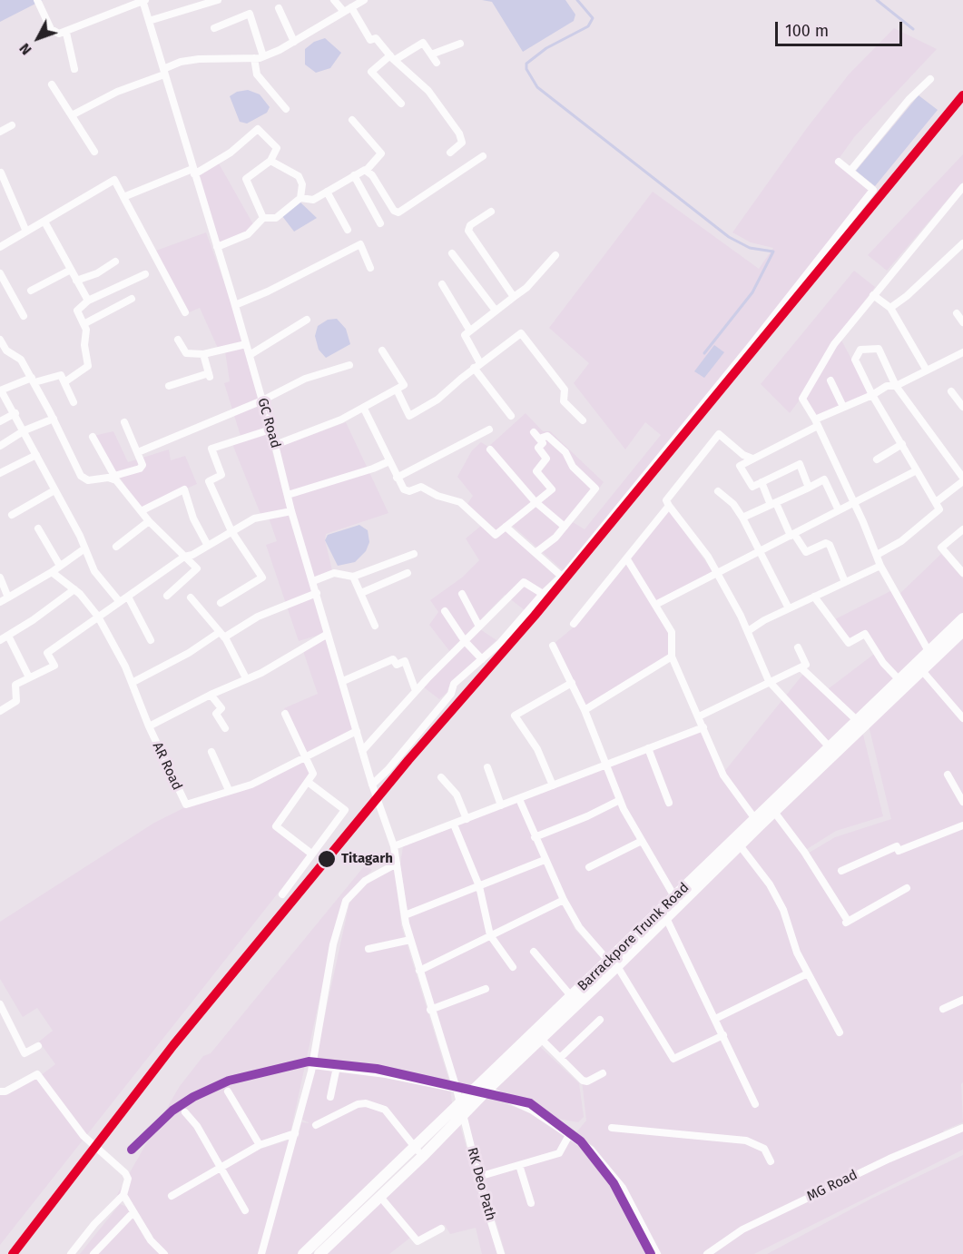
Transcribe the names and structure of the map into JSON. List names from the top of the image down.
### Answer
{
  "streets": {
    "main road": ["Barrackpore Trunk Road"],
    "street": [
      "GC Road",
      "AR Road",
      "RK Deo Path",
      "MG Road"
    ]
  },
  "crossings": [
    ["GC Road", "AR Road"],
    ["GC Road", "RK Deo Path"],
    ["Barrackpore Trunk Road", "RK Deo Path"]
  ],
  "places": ["Titagarh"],
  "scale_bar": "100 m",
  "north": "bottom left"
}
